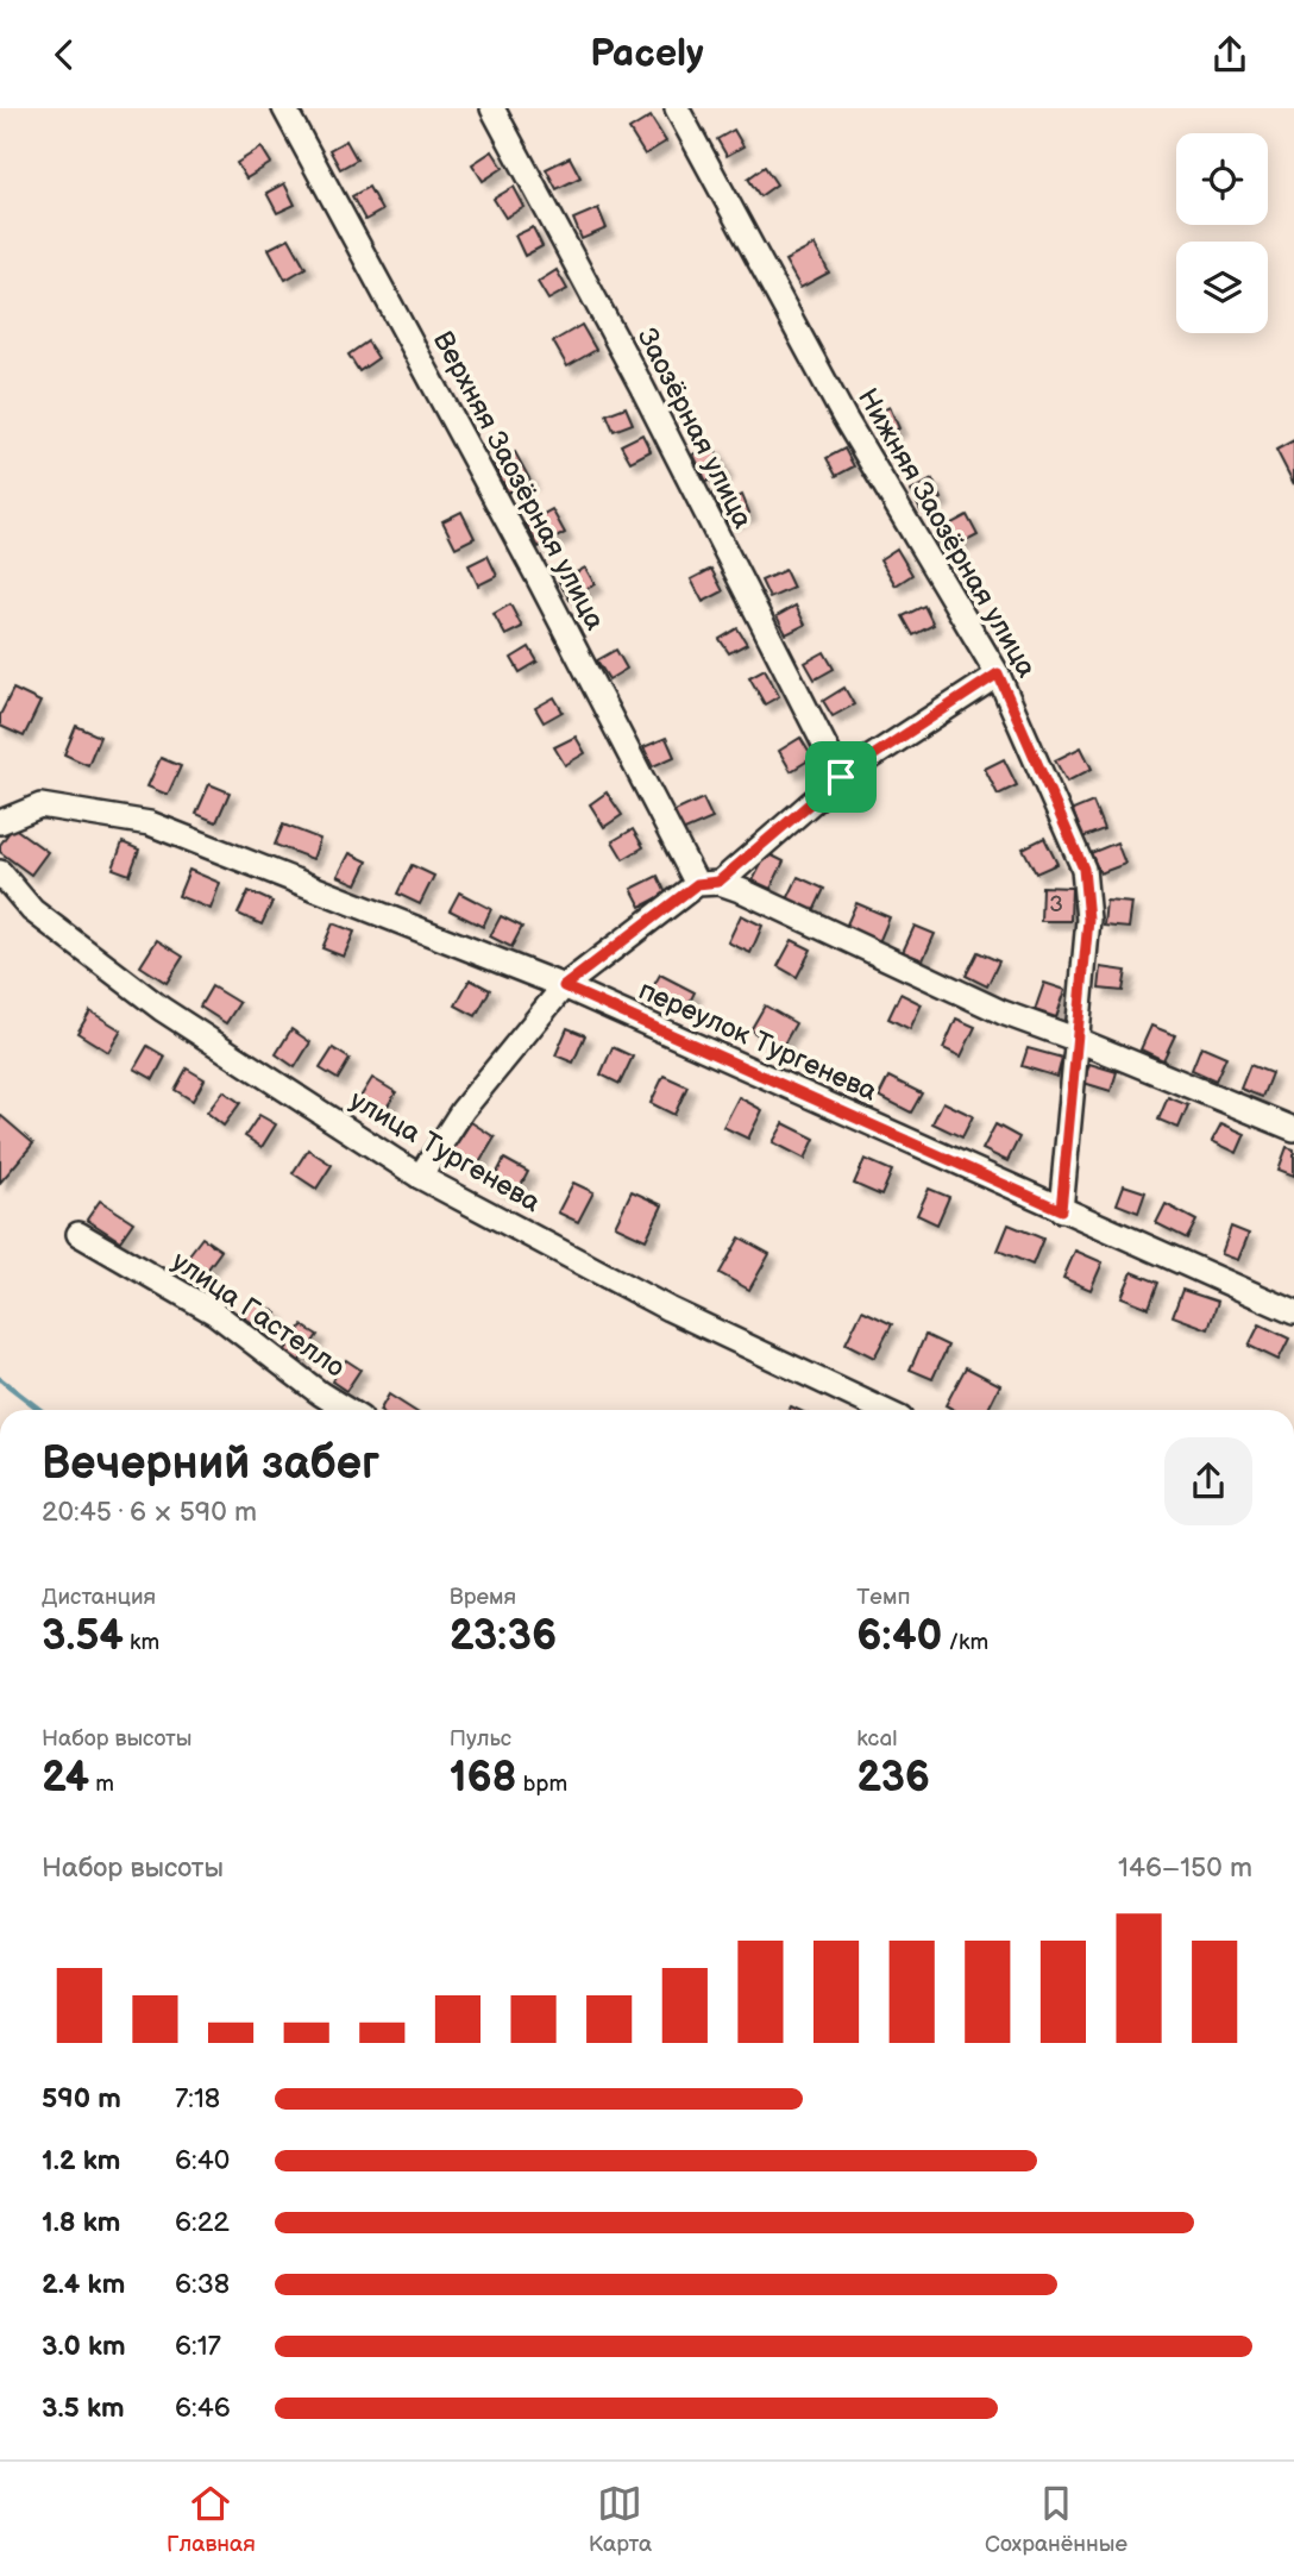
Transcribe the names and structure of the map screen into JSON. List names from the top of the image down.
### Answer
{
  "streets": {
    "street": [
      "Заозёрная улица",
      "Верхняя Заозёрная улица",
      "Нижняя Заозёрная улица",
      "переулок Тургенева",
      "улица Тургенева",
      "улица Гастелло"
    ]
  },
  "crossings": [
    ["Нижняя Заозёрная улица", "переулок Тургенева"]
  ],
  "house_numbers": ["3"],
  "page": {
    "header": "Pacely",
    "heading": ["Вечерний забег", "20:45 · 6 × 590 m"],
    "stats": [
      ["Дистанция", "3.54 km"],
      ["Время", "23:36"],
      ["Темп", "6:40 /km"],
      ["Набор высоты", "24 m"],
      ["Пульс", "168 bpm"],
      ["kcal", "236"]
    ],
    "chart": ["Набор высоты", "146–150 m"],
    "list": [
      {
        "name": "590 m",
        "note": "7:18"
      },
      {
        "name": "1.2 km",
        "note": "6:40"
      },
      {
        "name": "1.8 km",
        "note": "6:22"
      },
      {
        "name": "2.4 km",
        "note": "6:38"
      },
      {
        "name": "3.0 km",
        "note": "6:17"
      },
      {
        "name": "3.5 km",
        "note": "6:46"
      }
    ],
    "tabs": ["Главная", "Карта", "Сохранённые"]
  }
}
